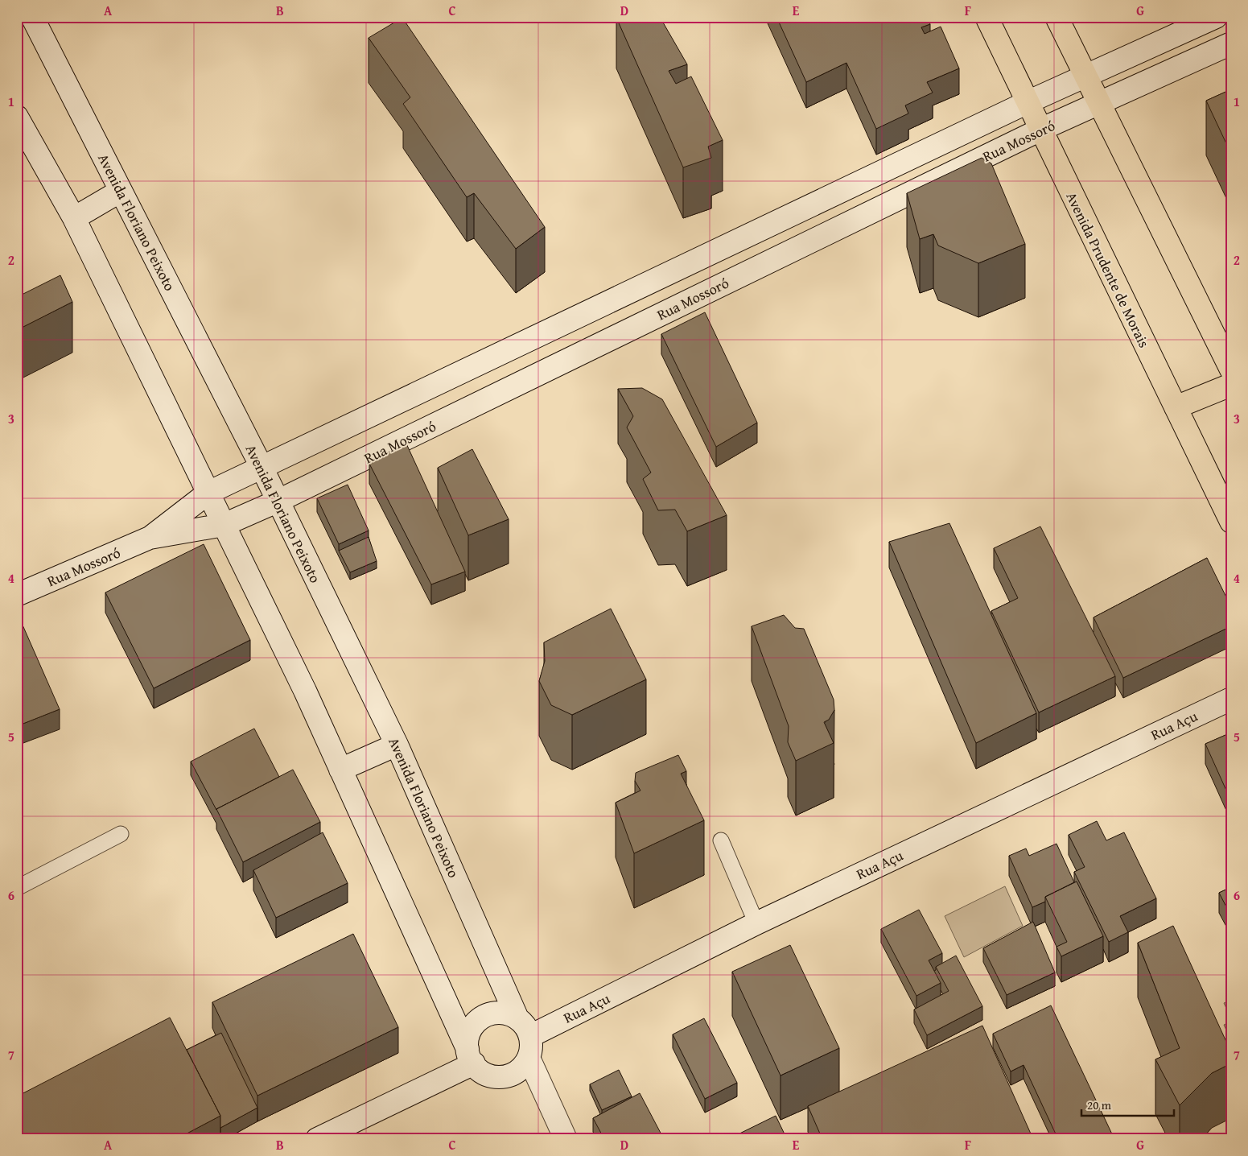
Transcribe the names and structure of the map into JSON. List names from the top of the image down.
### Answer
{
  "streets": {
    "main road": ["Avenida Prudente de Morais"],
    "street": ["Rua Mossoró", "Avenida Floriano Peixoto", "Rua Açu"]
  },
  "crossings": [
    ["Rua Mossoró", "Avenida Floriano Peixoto"],
    ["Rua Mossoró", "Avenida Prudente de Morais"],
    ["Avenida Floriano Peixoto", "Rua Açu"]
  ],
  "scale_bar": "20 m",
  "grid": {
    "columns": [
      "A",
      "B",
      "C",
      "D",
      "E",
      "F",
      "G"
    ],
    "rows": [
      "1",
      "2",
      "3",
      "4",
      "5",
      "6",
      "7"
    ]
  }
}
